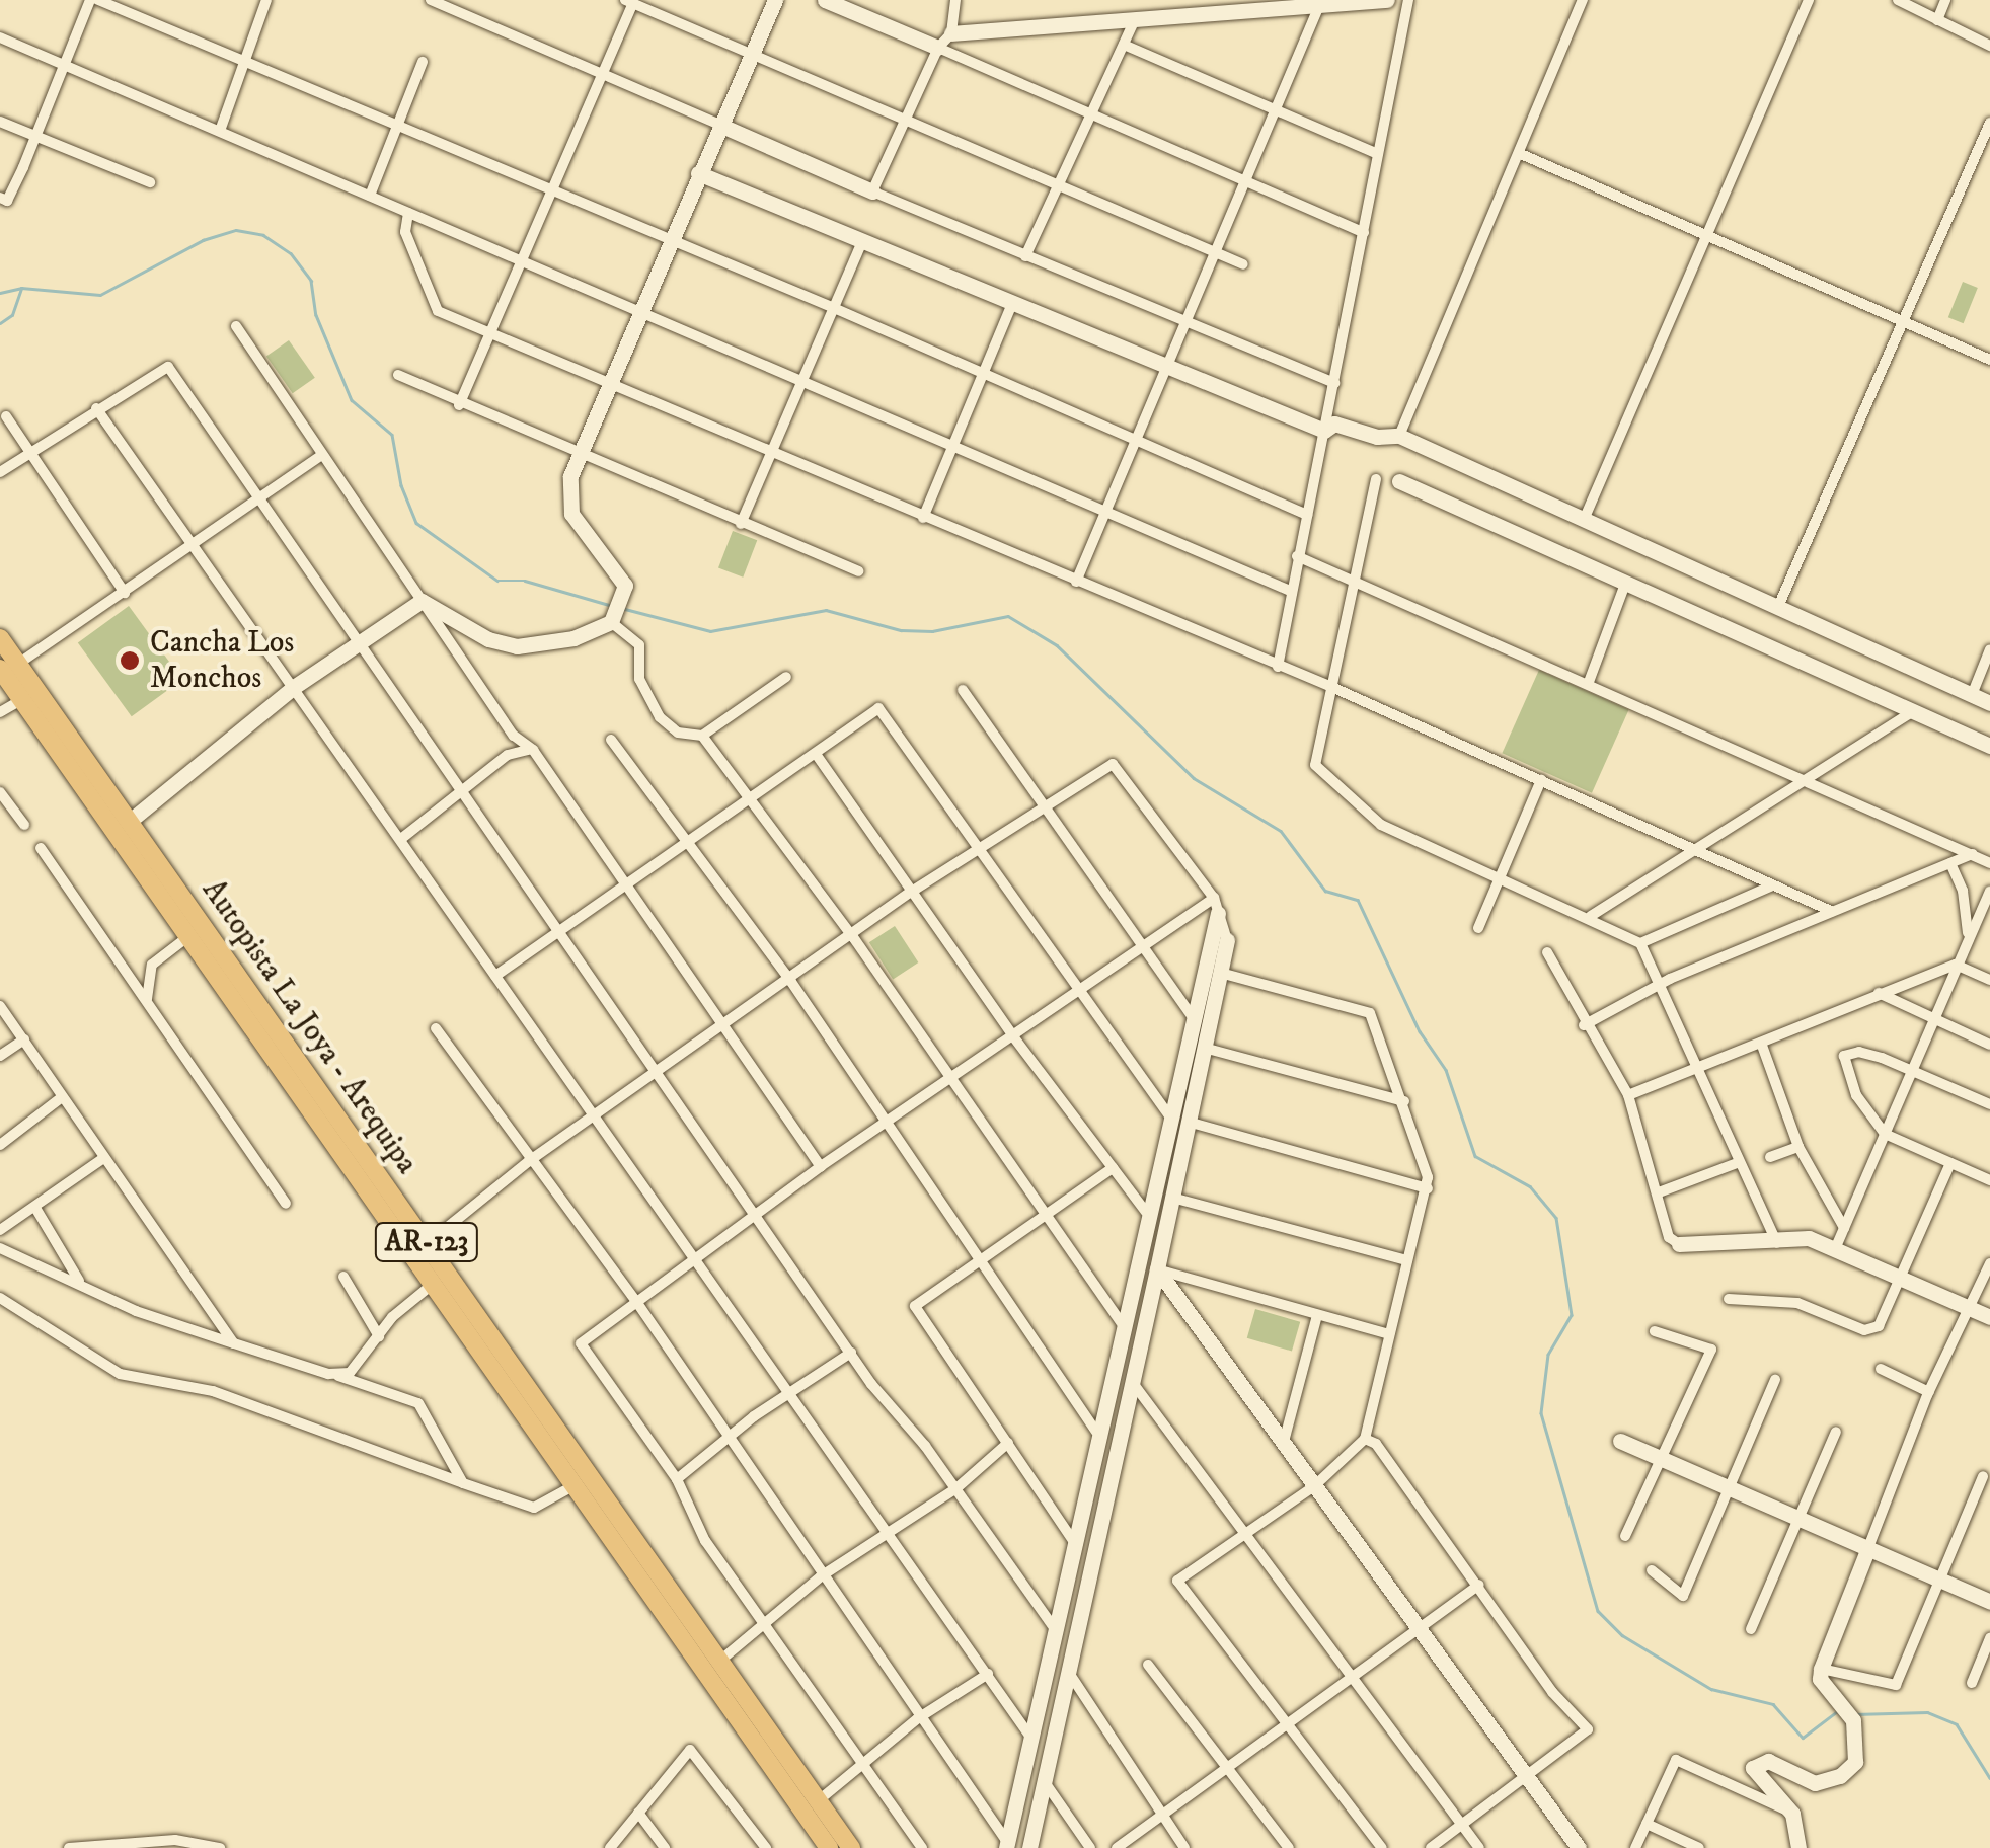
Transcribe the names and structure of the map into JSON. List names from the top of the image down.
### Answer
{
  "streets": {
    "main road": ["Autopista La Joya - Arequipa", "AR-123"]
  },
  "places": ["Cancha Los Monchos"]
}
